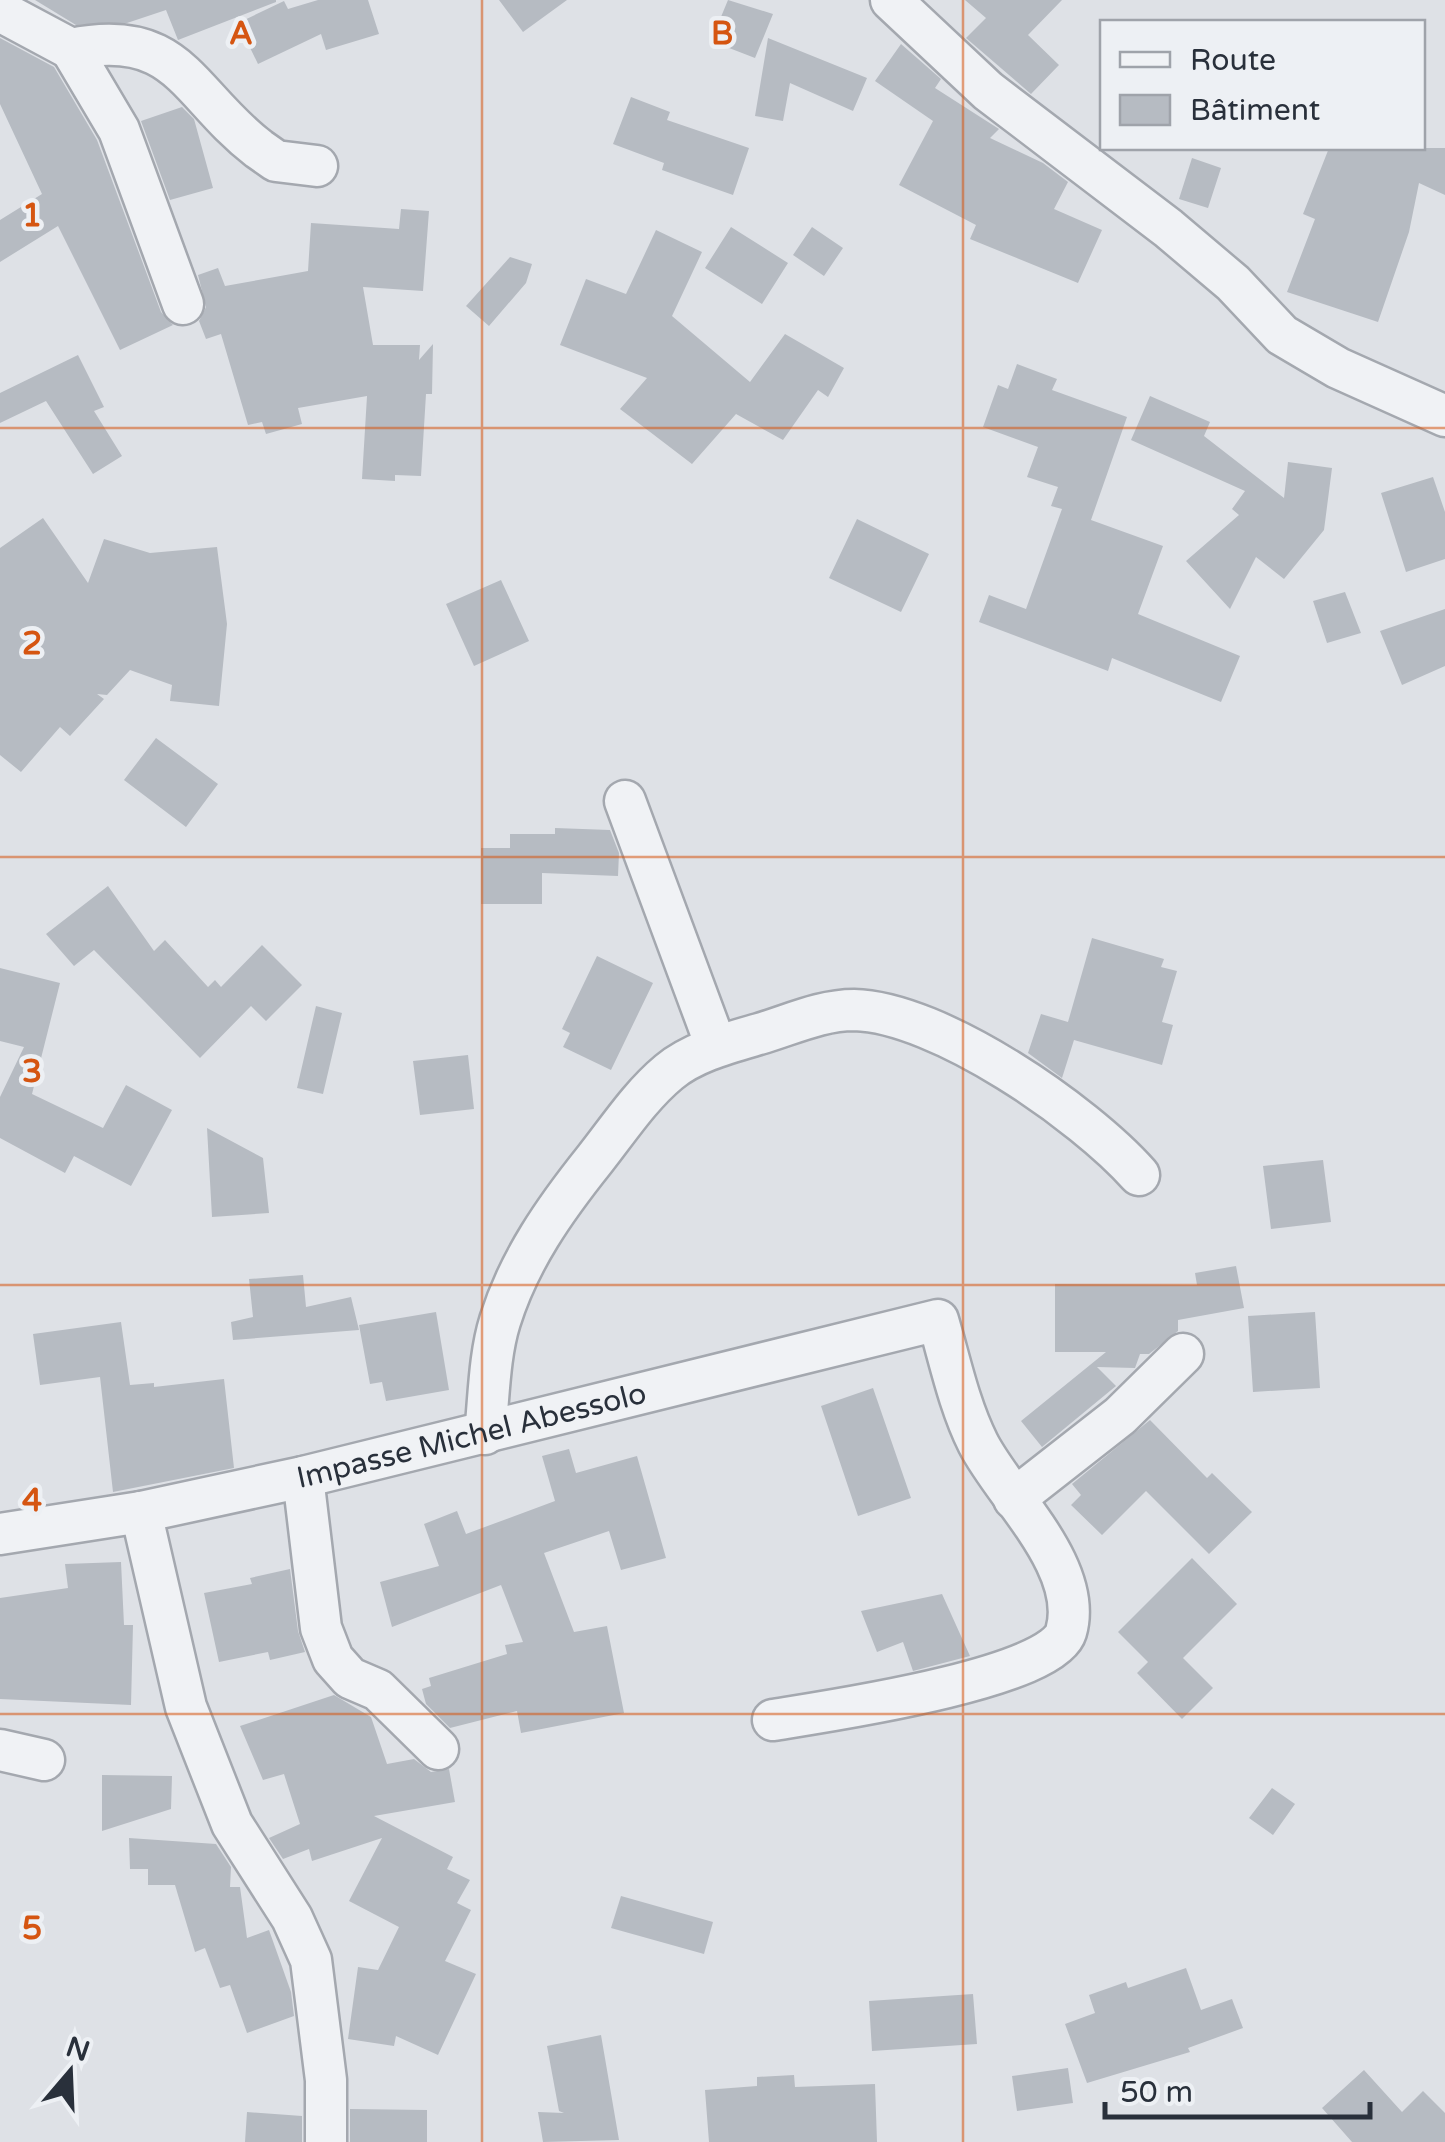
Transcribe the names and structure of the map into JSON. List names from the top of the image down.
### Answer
{
  "streets": {
    "street": ["Impasse Michel Abessolo"]
  },
  "legend": ["Route", "Bâtiment"],
  "scale_bar": "50 m",
  "north": "top",
  "grid": {
    "columns": ["A", "B"],
    "rows": [
      "1",
      "2",
      "3",
      "4",
      "5"
    ]
  }
}
